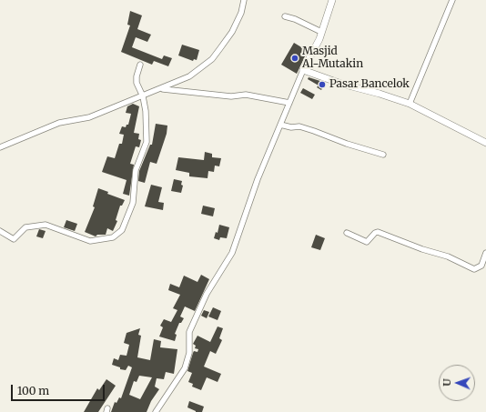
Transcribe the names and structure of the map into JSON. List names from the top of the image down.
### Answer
{
  "places": ["Masjid Al-Mutakin", "Pasar Bancelok"],
  "scale_bar": "100 m",
  "north": "left"
}
